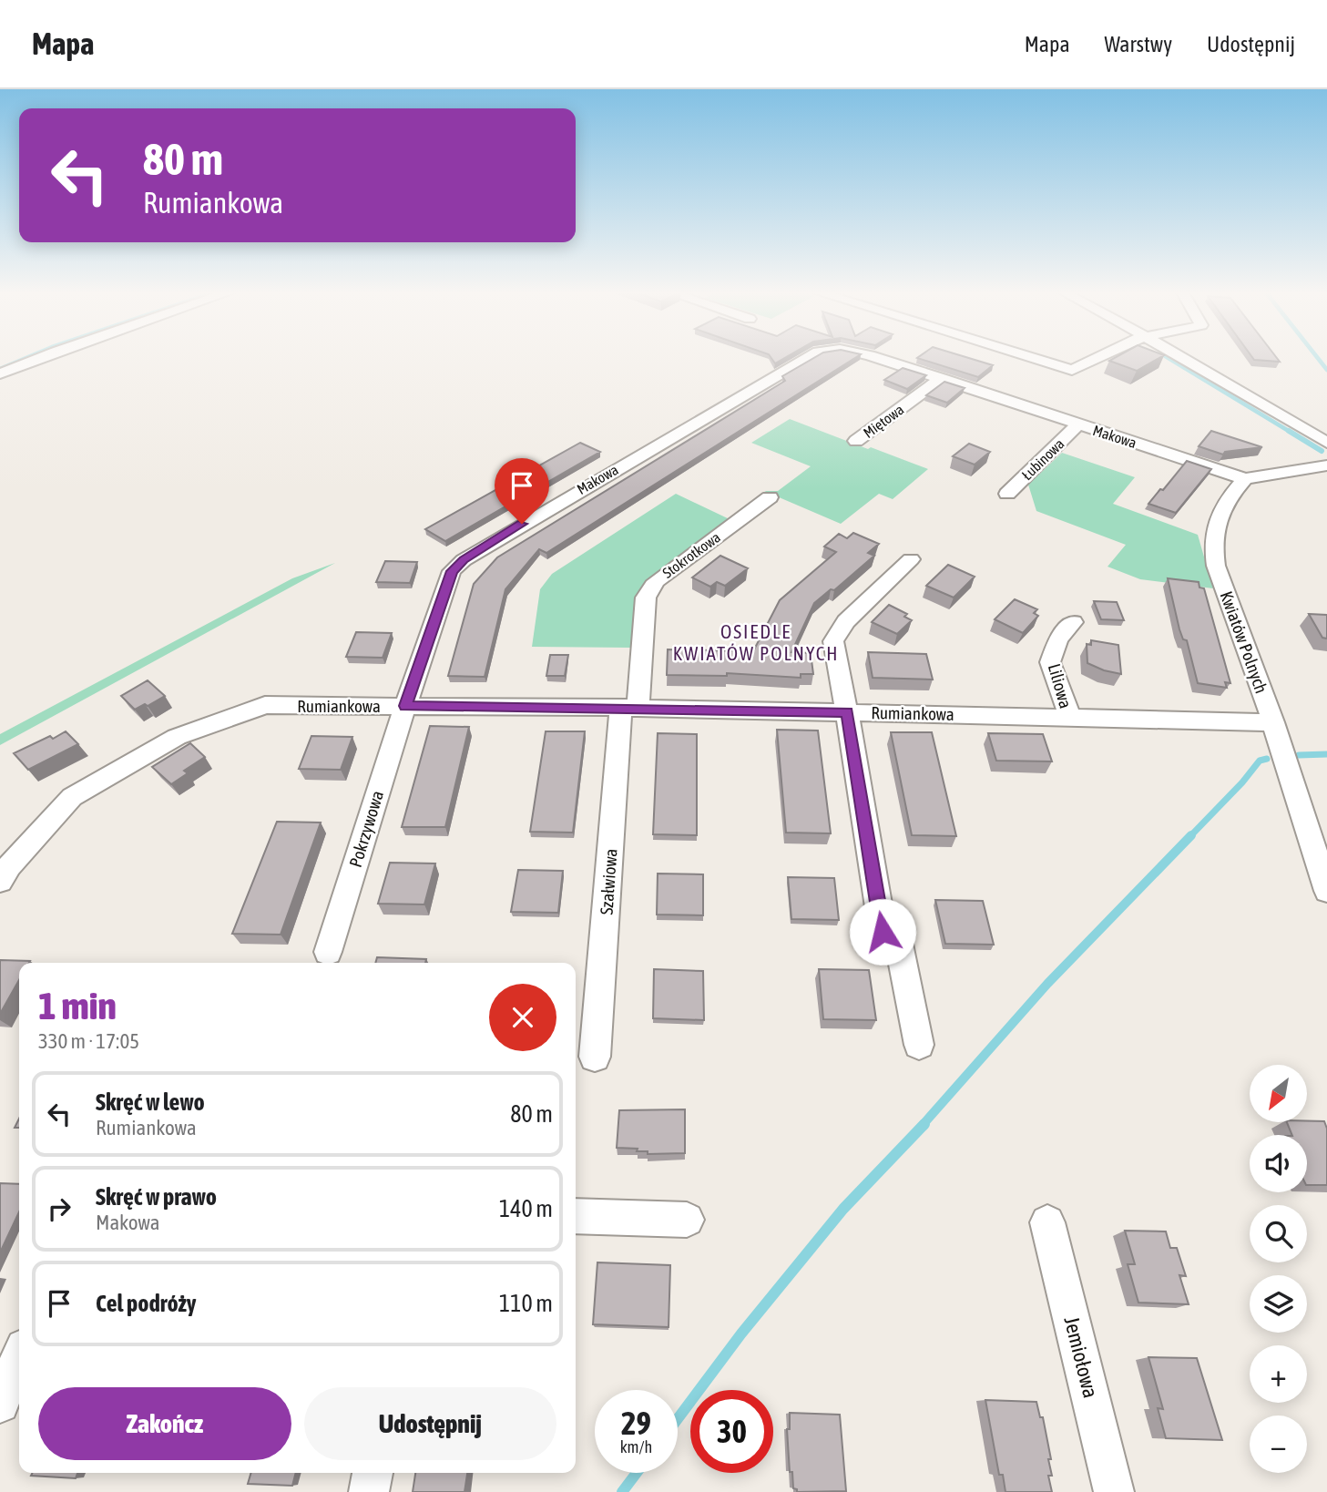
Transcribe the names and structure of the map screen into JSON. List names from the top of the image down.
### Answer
{
  "streets": {
    "street": [
      "Miętowa",
      "Makowa",
      "Łubinowa",
      "Stokrotkowa",
      "Kwiatów Polnych",
      "Liliowa",
      "Rumiankowa",
      "Pokrzywowa",
      "Szałwiowa",
      "Jemiołowa"
    ]
  },
  "crossings": [
    ["Miętowa", "Makowa"],
    ["Makowa", "Łubinowa"],
    ["Makowa", "Kwiatów Polnych"],
    ["Makowa", "Rumiankowa"],
    ["Makowa", "Pokrzywowa"],
    ["Stokrotkowa", "Rumiankowa"],
    ["Stokrotkowa", "Szałwiowa"],
    ["Kwiatów Polnych", "Rumiankowa"],
    ["Liliowa", "Rumiankowa"],
    ["Rumiankowa", "Pokrzywowa"],
    ["Rumiankowa", "Szałwiowa"]
  ],
  "districts": ["OSIEDLE KWIATÓW POLNYCH"],
  "north": "bottom left",
  "page": {
    "header": "Mapa",
    "nav": ["Mapa", "Warstwy", "Udostępnij"],
    "turn": ["80 m", "Rumiankowa"],
    "heading": ["1 min", "330 m · 17:05"],
    "map_buttons": ["+", "−"],
    "list": [
      {
        "name": "Skręć w lewo",
        "note": "Rumiankowa",
        "value": "80 m"
      },
      {
        "name": "Skręć w prawo",
        "note": "Makowa",
        "value": "140 m"
      },
      {
        "name": "Cel podróży",
        "value": "110 m"
      }
    ],
    "buttons": ["Zakończ", "Udostępnij"],
    "speed": "29 km/h",
    "limit": "30"
  }
}
